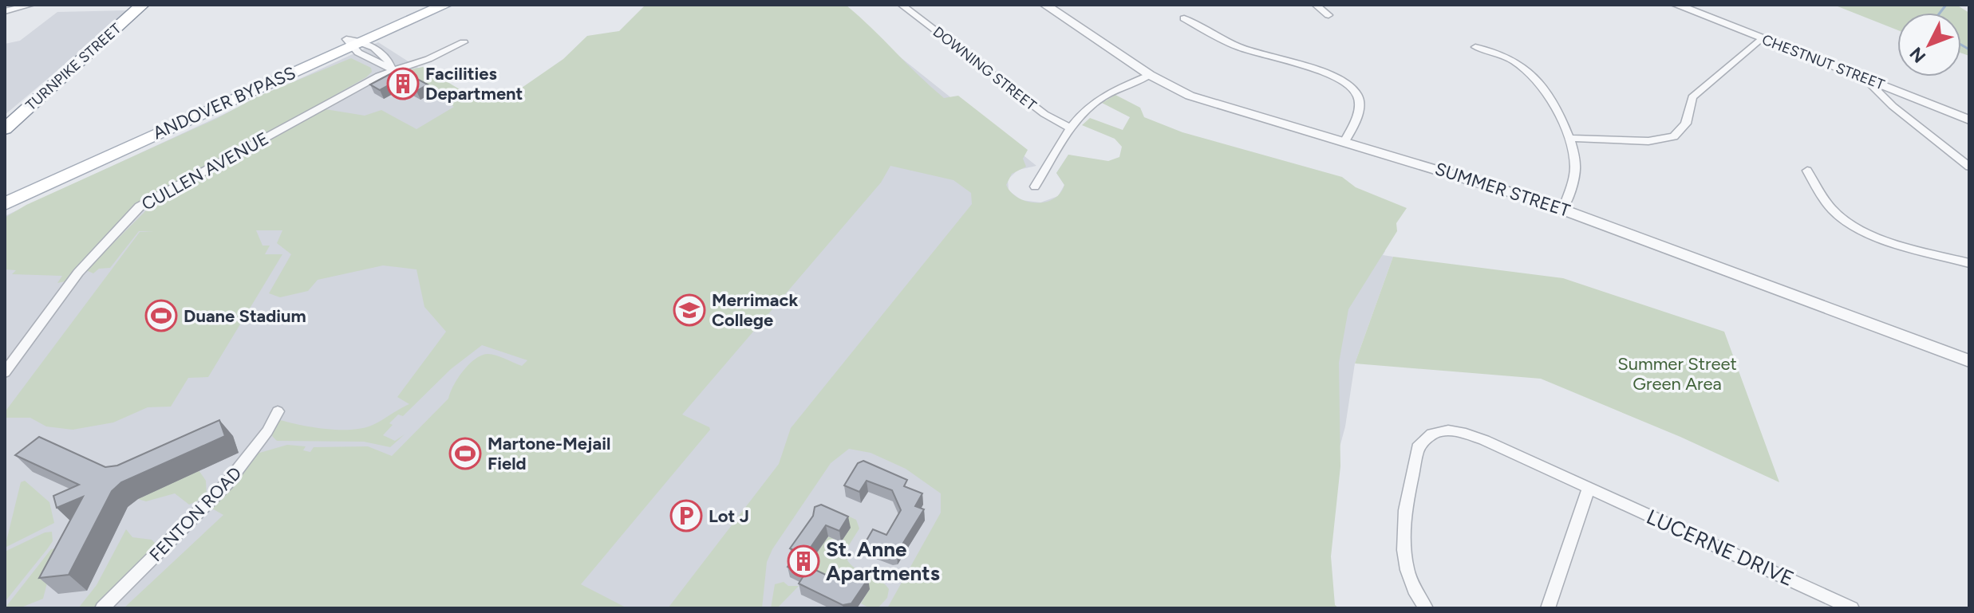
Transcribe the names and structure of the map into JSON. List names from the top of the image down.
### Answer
{
  "streets": {
    "main road": ["TURNPIKE STREET", "ANDOVER BYPASS"],
    "street": [
      "CHESTNUT STREET",
      "DOWNING STREET",
      "CULLEN AVENUE",
      "SUMMER STREET",
      "FENTON ROAD",
      "LUCERNE DRIVE"
    ]
  },
  "parks": ["Summer Street Green Area"],
  "places": {
    "building": ["Facilities Department", "St. Anne Apartments"],
    "school or university": ["Merrimack College"],
    "sports": ["Duane Stadium", "Martone-Mejail Field"],
    "parking": ["Lot J"]
  },
  "north": "bottom left"
}
